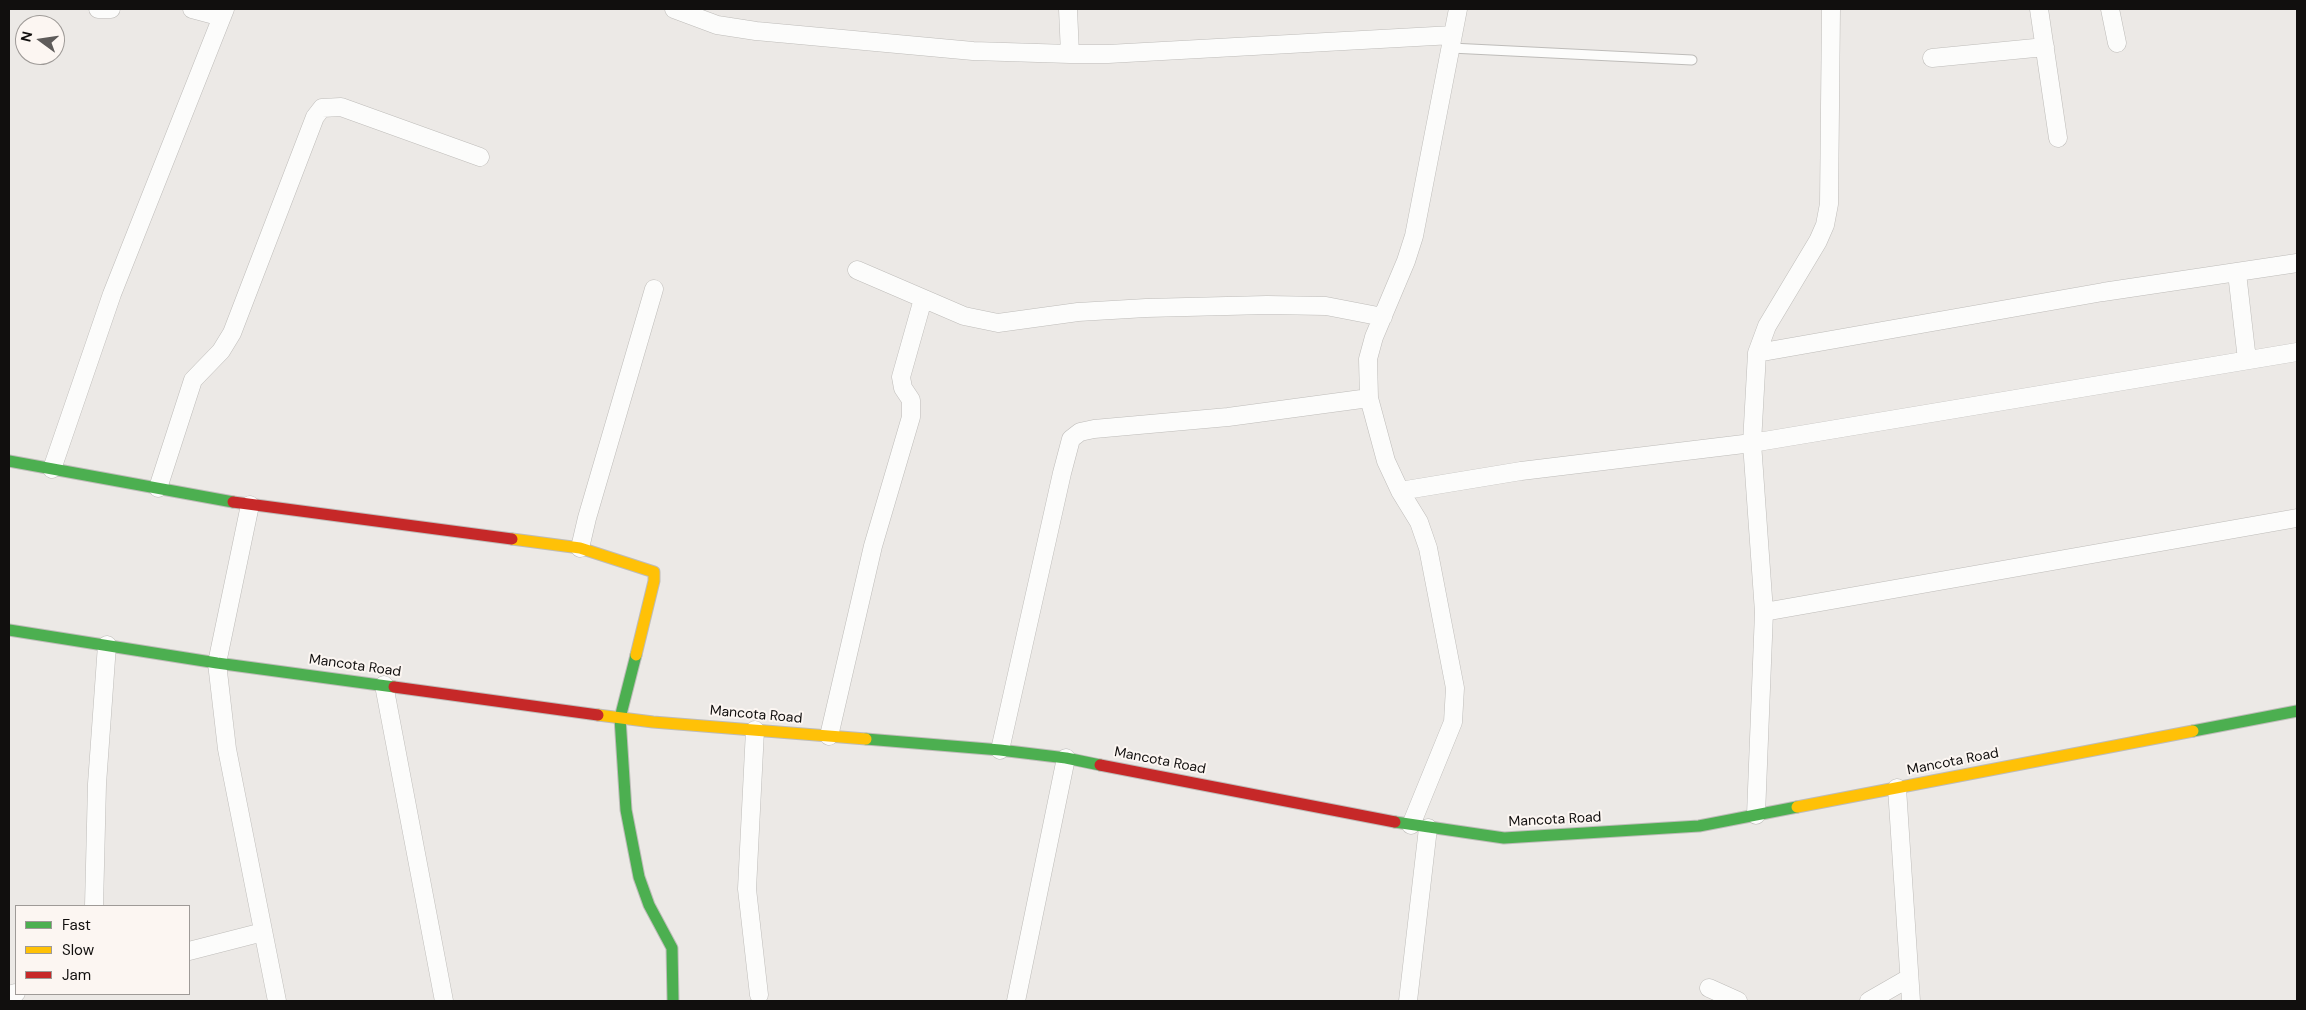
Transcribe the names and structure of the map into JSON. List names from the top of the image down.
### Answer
{
  "streets": {
    "main road": ["Mancota Road"]
  },
  "legend": ["Fast", "Slow", "Jam"],
  "north": "left"
}
